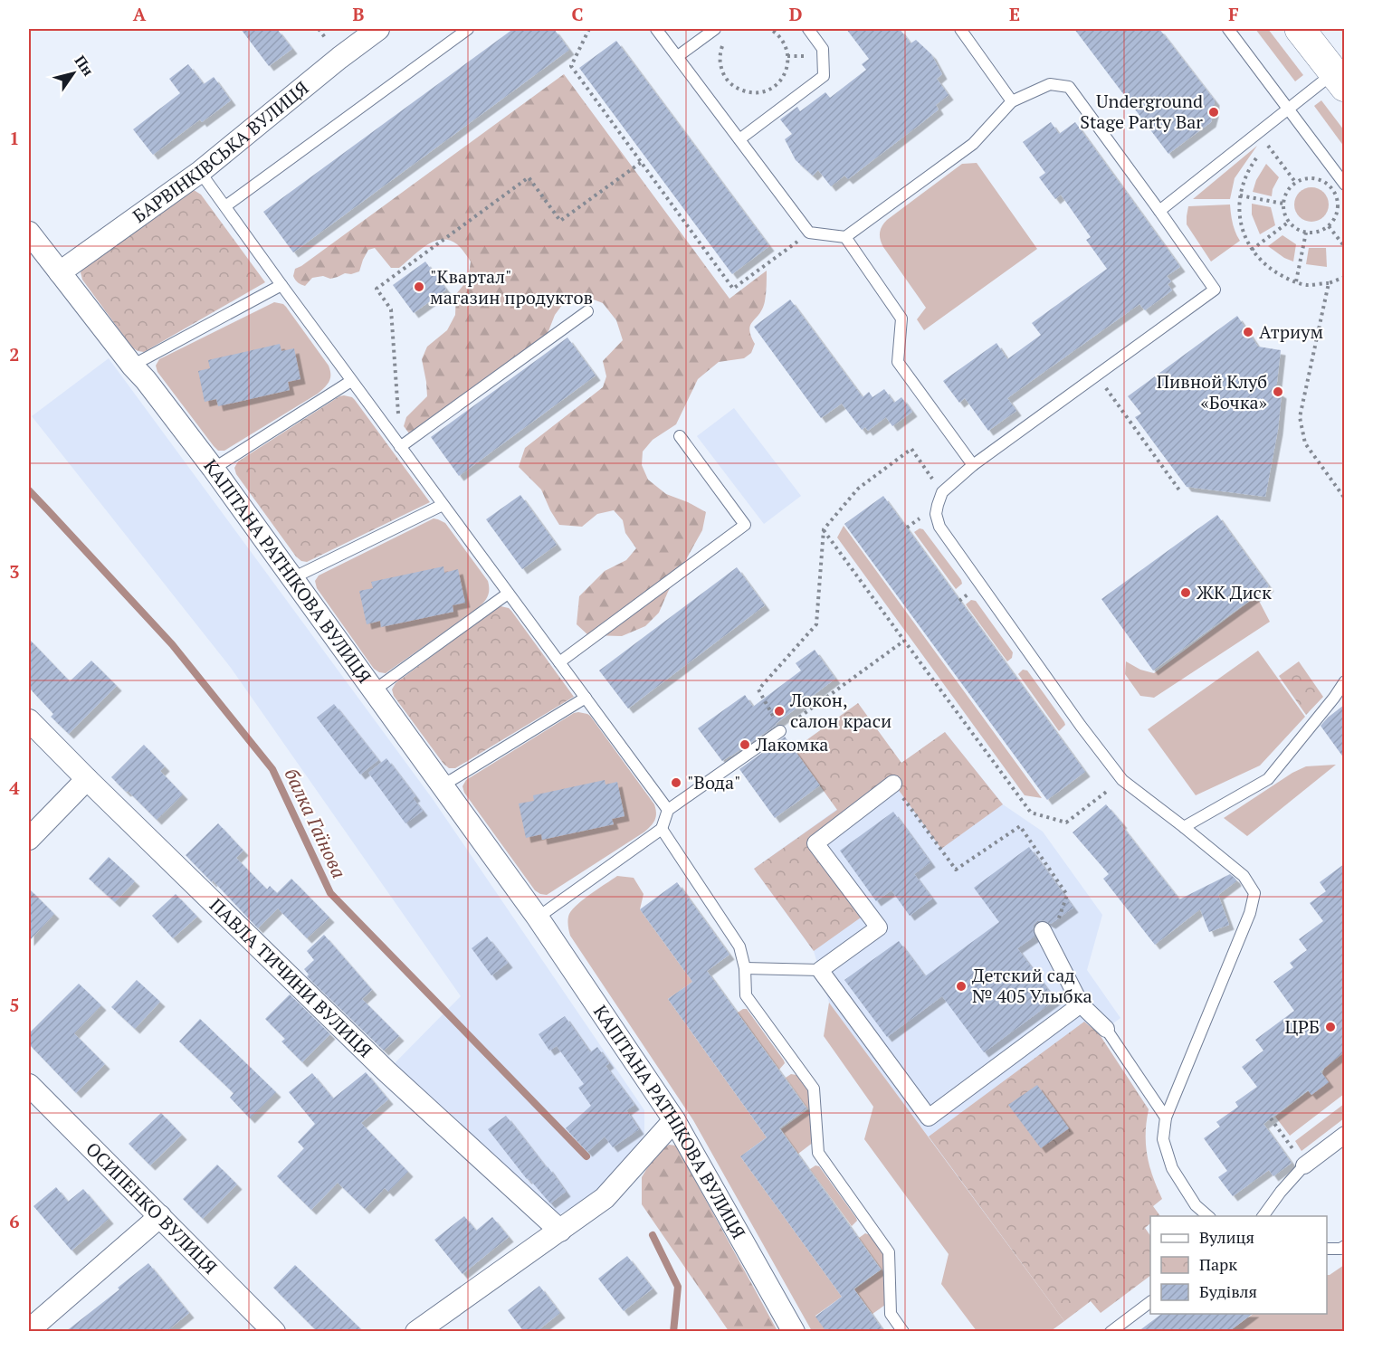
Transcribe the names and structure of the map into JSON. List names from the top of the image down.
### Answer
{
  "streets": {
    "street": [
      "БАРВІНКІВСЬКА ВУЛИЦЯ",
      "КАПІТАНА РАТНІКОВА ВУЛИЦЯ",
      "ПАВЛА ТИЧИНИ ВУЛИЦЯ",
      "ОСИПЕНКО ВУЛИЦЯ"
    ]
  },
  "crossings": [
    ["БАРВІНКІВСЬКА ВУЛИЦЯ", "КАПІТАНА РАТНІКОВА ВУЛИЦЯ"]
  ],
  "water": ["балка Гаїнова"],
  "places": [
    "Underground Stage Party Bar",
    "\"Квартал\" магазин продуктов",
    "Атриум",
    "Пивной Клуб «Бочка»",
    "ЖК Диск",
    "Локон, салон краси",
    "Лакомка",
    "\"Вода\"",
    "Детский сад № 405 Улыбка",
    "ЦРБ"
  ],
  "legend": ["Вулиця", "Парк", "Будівля"],
  "north": "top right",
  "grid": {
    "columns": [
      "A",
      "B",
      "C",
      "D",
      "E",
      "F"
    ],
    "rows": [
      "1",
      "2",
      "3",
      "4",
      "5",
      "6"
    ]
  }
}
